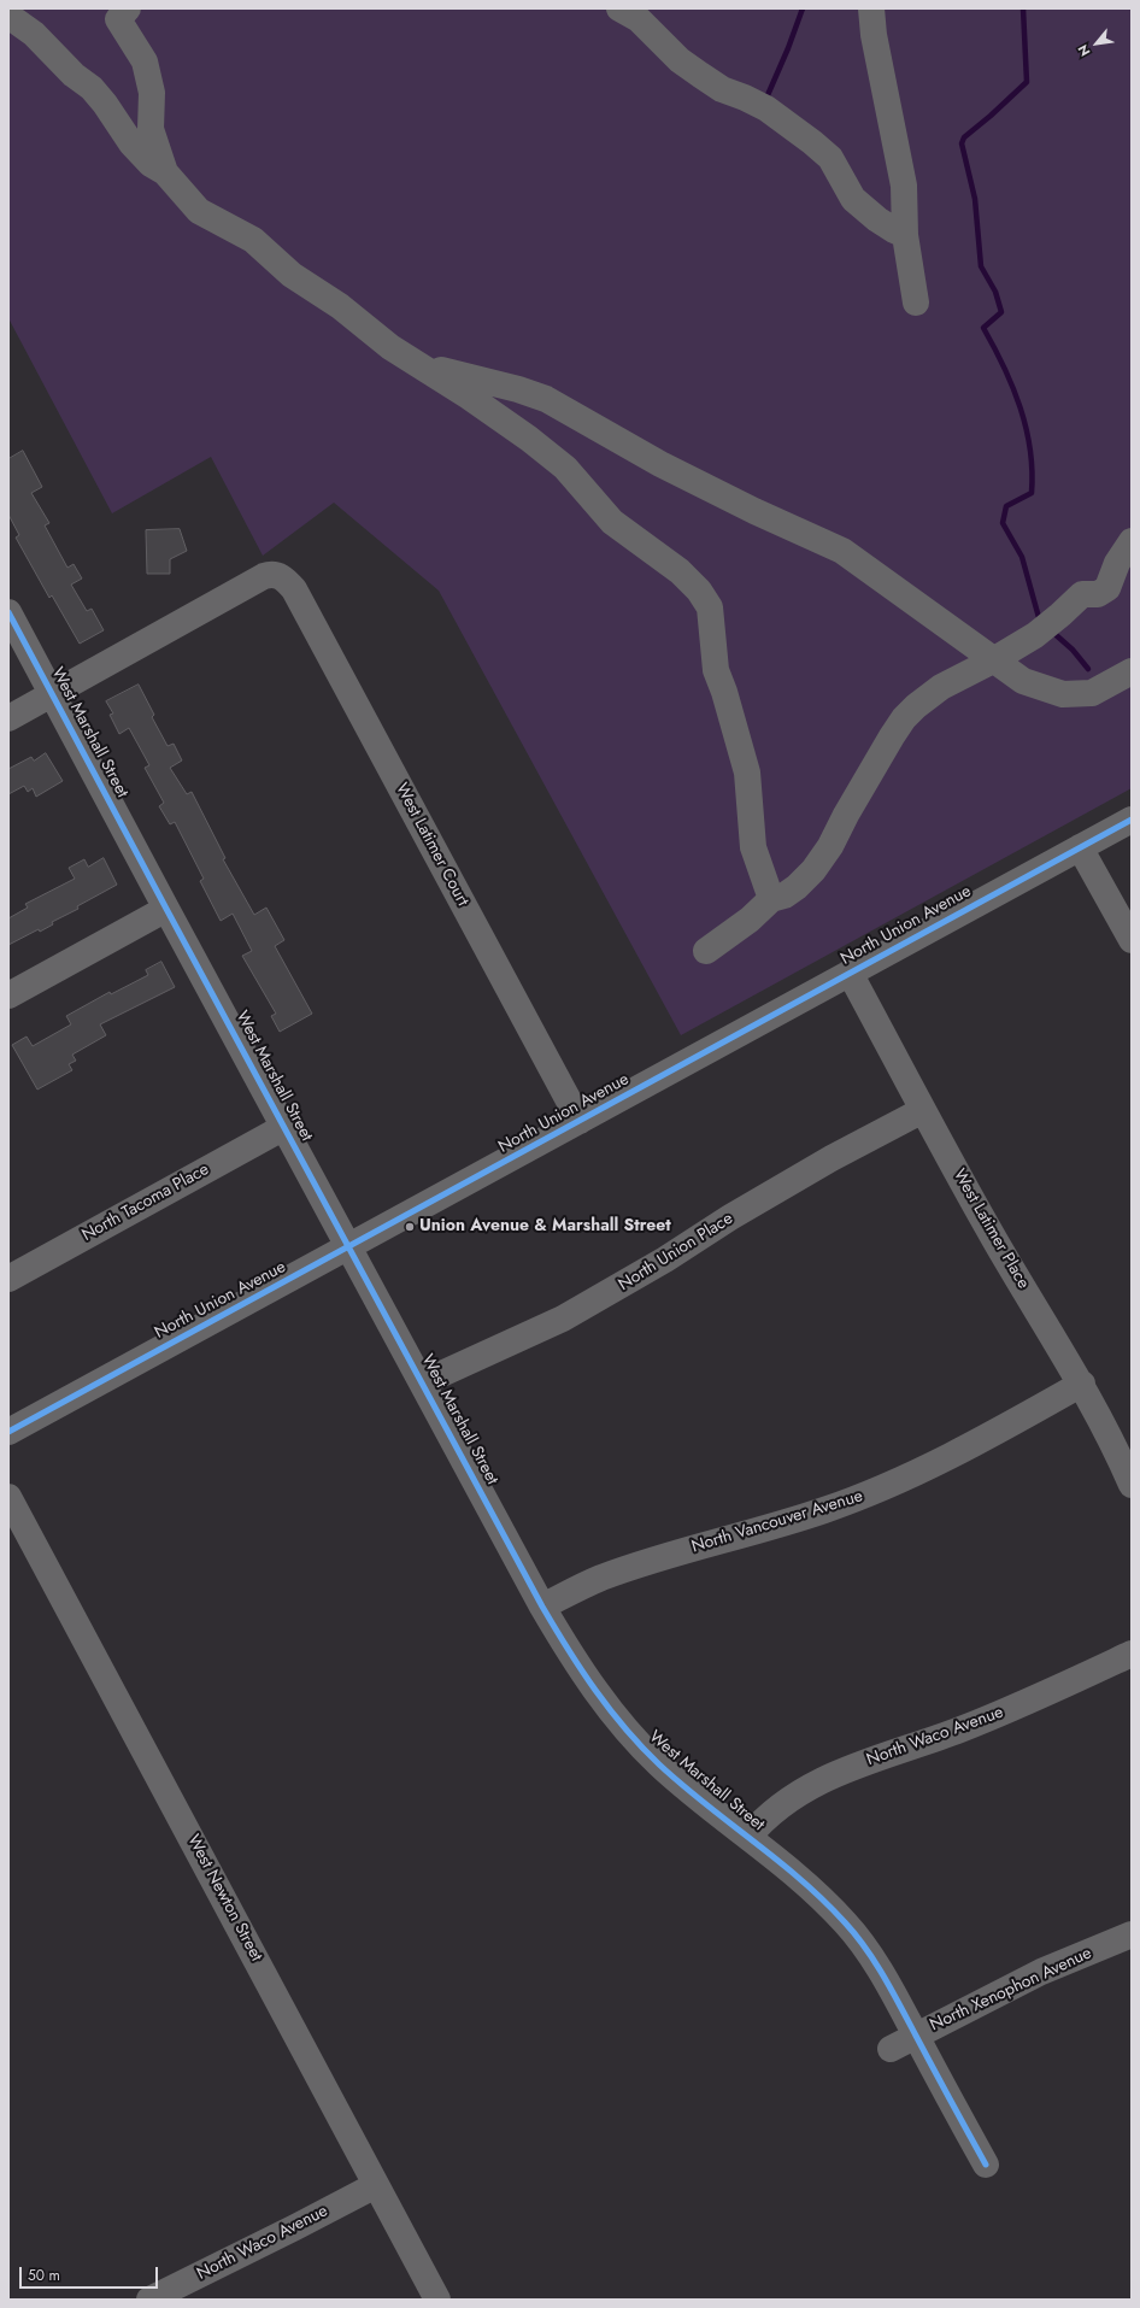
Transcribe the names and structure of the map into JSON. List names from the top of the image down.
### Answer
{
  "streets": {
    "street": [
      "West Marshall Street",
      "West Latimer Court",
      "North Union Avenue",
      "North Tacoma Place",
      "West Latimer Place",
      "North Union Place",
      "North Vancouver Avenue",
      "North Waco Avenue",
      "West Newton Street",
      "North Xenophon Avenue"
    ]
  },
  "crossings": [
    ["West Marshall Street", "West Latimer Court"],
    ["West Marshall Street", "North Union Avenue"],
    ["West Marshall Street", "North Tacoma Place"],
    ["West Marshall Street", "North Union Place"],
    ["West Marshall Street", "North Vancouver Avenue"],
    ["West Marshall Street", "North Waco Avenue"],
    ["West Marshall Street", "North Xenophon Avenue"],
    ["West Latimer Court", "North Union Avenue"],
    ["North Union Avenue", "West Latimer Place"],
    ["West Latimer Place", "North Union Place"],
    ["West Latimer Place", "North Vancouver Avenue"],
    ["North Waco Avenue", "West Newton Street"]
  ],
  "places": ["Union Avenue & Marshall Street"],
  "scale_bar": "50 m",
  "north": "bottom left"
}
